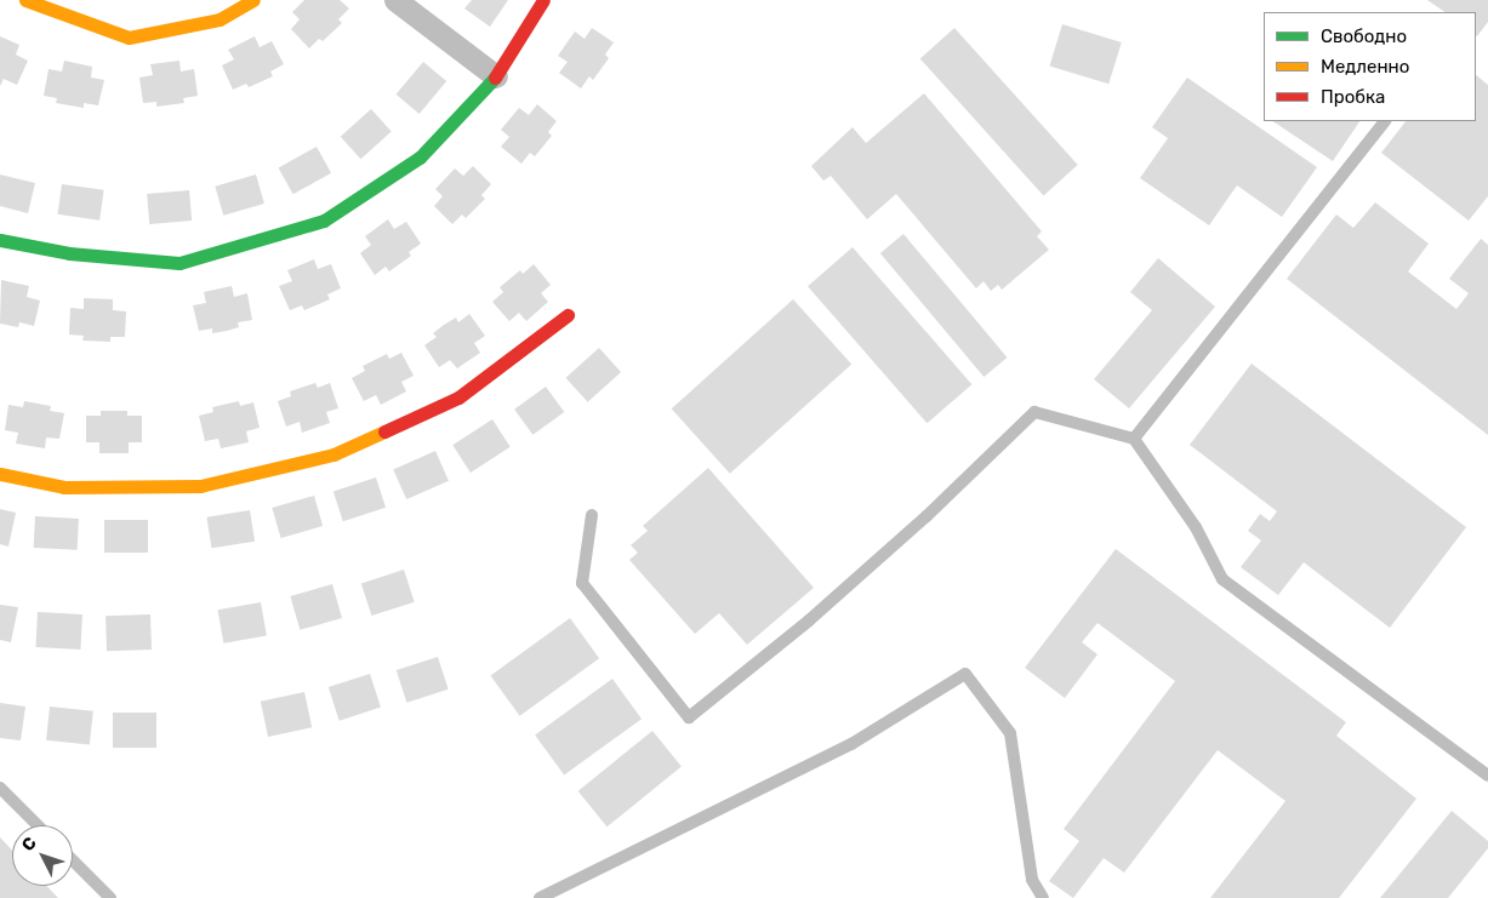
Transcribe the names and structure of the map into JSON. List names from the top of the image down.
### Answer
{
  "legend": ["Свободно", "Медленно", "Пробка"],
  "north": "top left"
}
